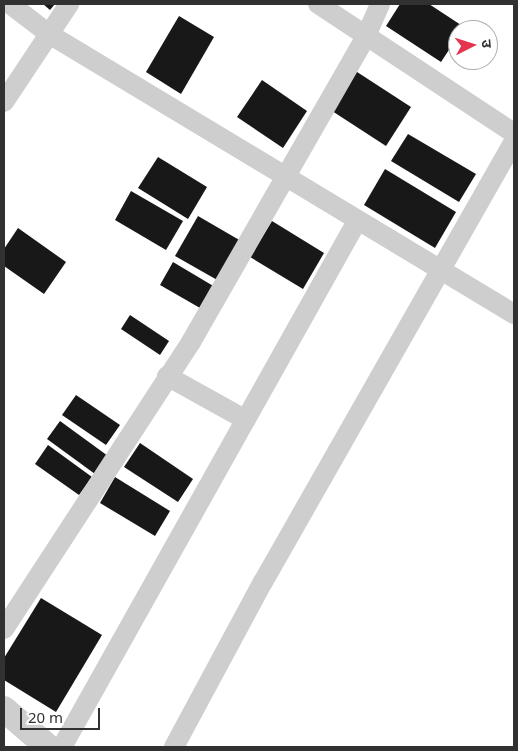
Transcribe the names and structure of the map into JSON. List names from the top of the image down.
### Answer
{
  "scale_bar": "20 m",
  "north": "right"
}
